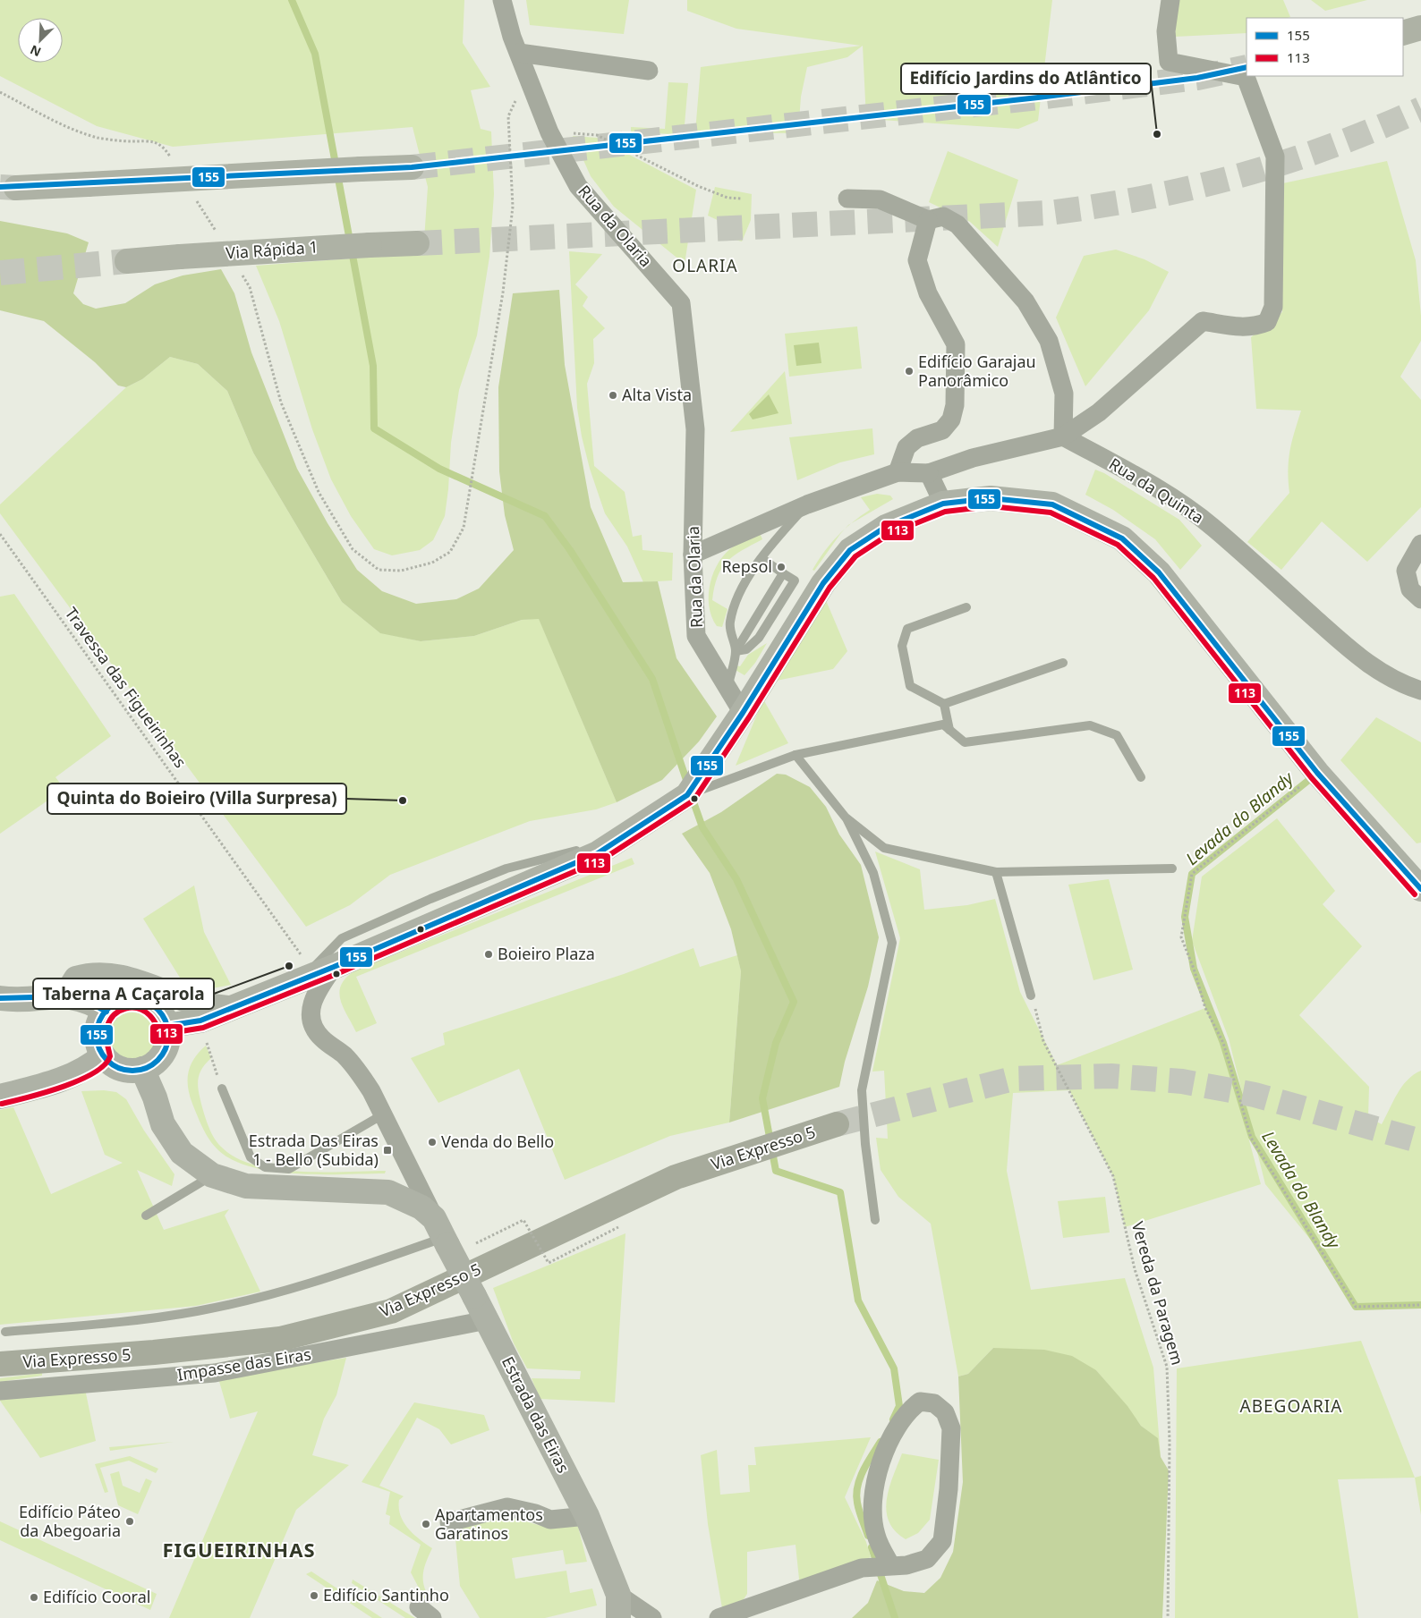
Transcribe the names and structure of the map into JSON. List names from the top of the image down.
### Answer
{
  "streets": {
    "highway": ["Via Rápida 1"],
    "main road": ["Via Expresso 5", "Estrada das Eiras"],
    "street": ["Rua da Olaria", "Rua da Quinta", "Impasse das Eiras"],
    "path": ["Travessa das Figueirinhas", "Vereda da Paragem"]
  },
  "crossings": [
    ["Impasse das Eiras", "Estrada das Eiras"]
  ],
  "districts": ["OLARIA", "ABEGOARIA", "FIGUEIRINHAS"],
  "water": ["Levada do Blandy"],
  "places": {
    "other": [
      "Edifício Jardins do Atlântico",
      "Edifício Garajau Panorâmico",
      "Alta Vista",
      "Repsol",
      "Quinta do Boieiro (Villa Surpresa)",
      "Boieiro Plaza",
      "Taberna A Caçarola",
      "Venda do Bello",
      "Edifício Páteo da Abegoaria",
      "Apartamentos Garatinos",
      "Edifício Santinho",
      "Edifício Cooral"
    ],
    "transit": ["Estrada Das Eiras 1 - Bello (Subida)"]
  },
  "lines": ["transit line 155", "transit line 113"],
  "legend": ["155", "113"],
  "north": "bottom left"
}
